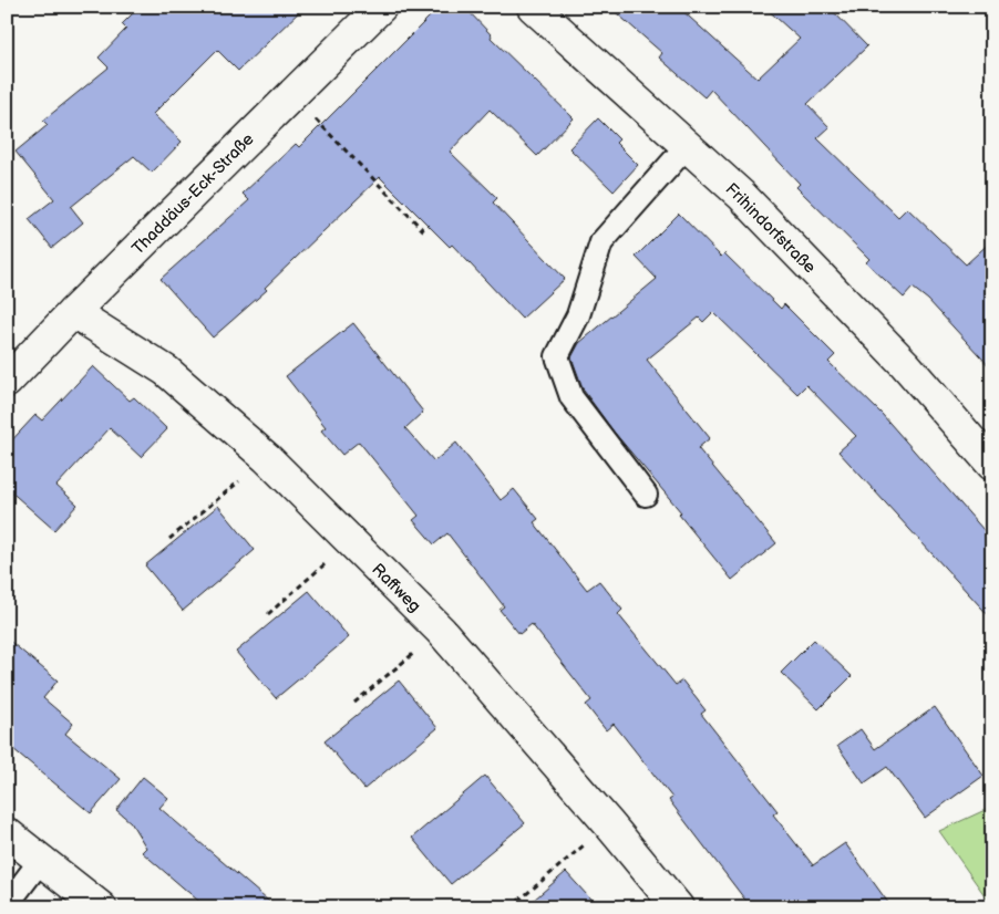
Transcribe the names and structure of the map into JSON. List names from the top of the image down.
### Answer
{
  "streets": {
    "street": ["Thaddäus-Eck-Straße", "Frihindorfstraße", "Raffweg"]
  },
  "crossings": [
    ["Thaddäus-Eck-Straße", "Raffweg"]
  ]
}
